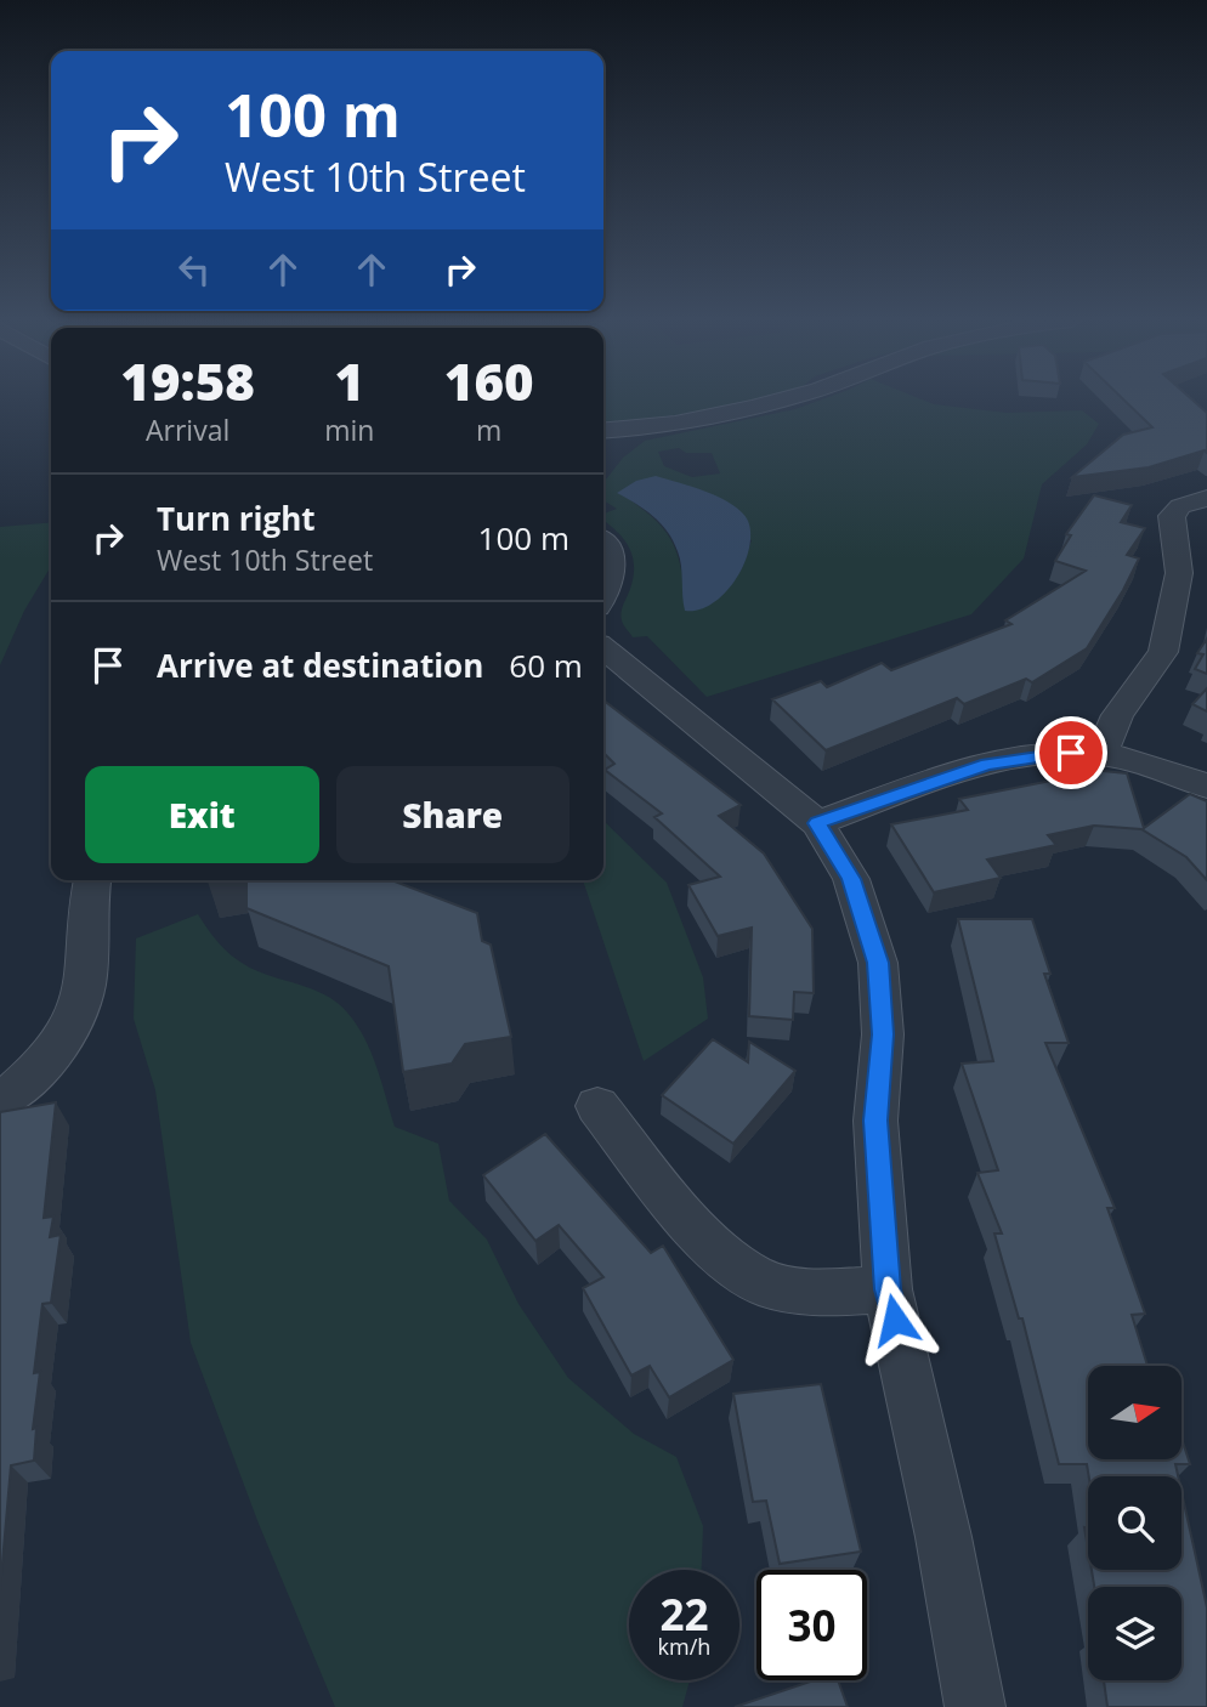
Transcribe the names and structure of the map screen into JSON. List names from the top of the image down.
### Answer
{
  "north": "right",
  "page": {
    "turn": ["100 m", "West 10th Street"],
    "eta": [
      "19:58",
      "Arrival",
      "1",
      "min",
      "160",
      "m"
    ],
    "list": [
      {
        "name": "Turn right",
        "note": "West 10th Street",
        "value": "100 m"
      },
      {
        "name": "Arrive at destination",
        "value": "60 m"
      }
    ],
    "buttons": ["Exit", "Share"],
    "speed": "22 km/h",
    "limit": "30"
  }
}
